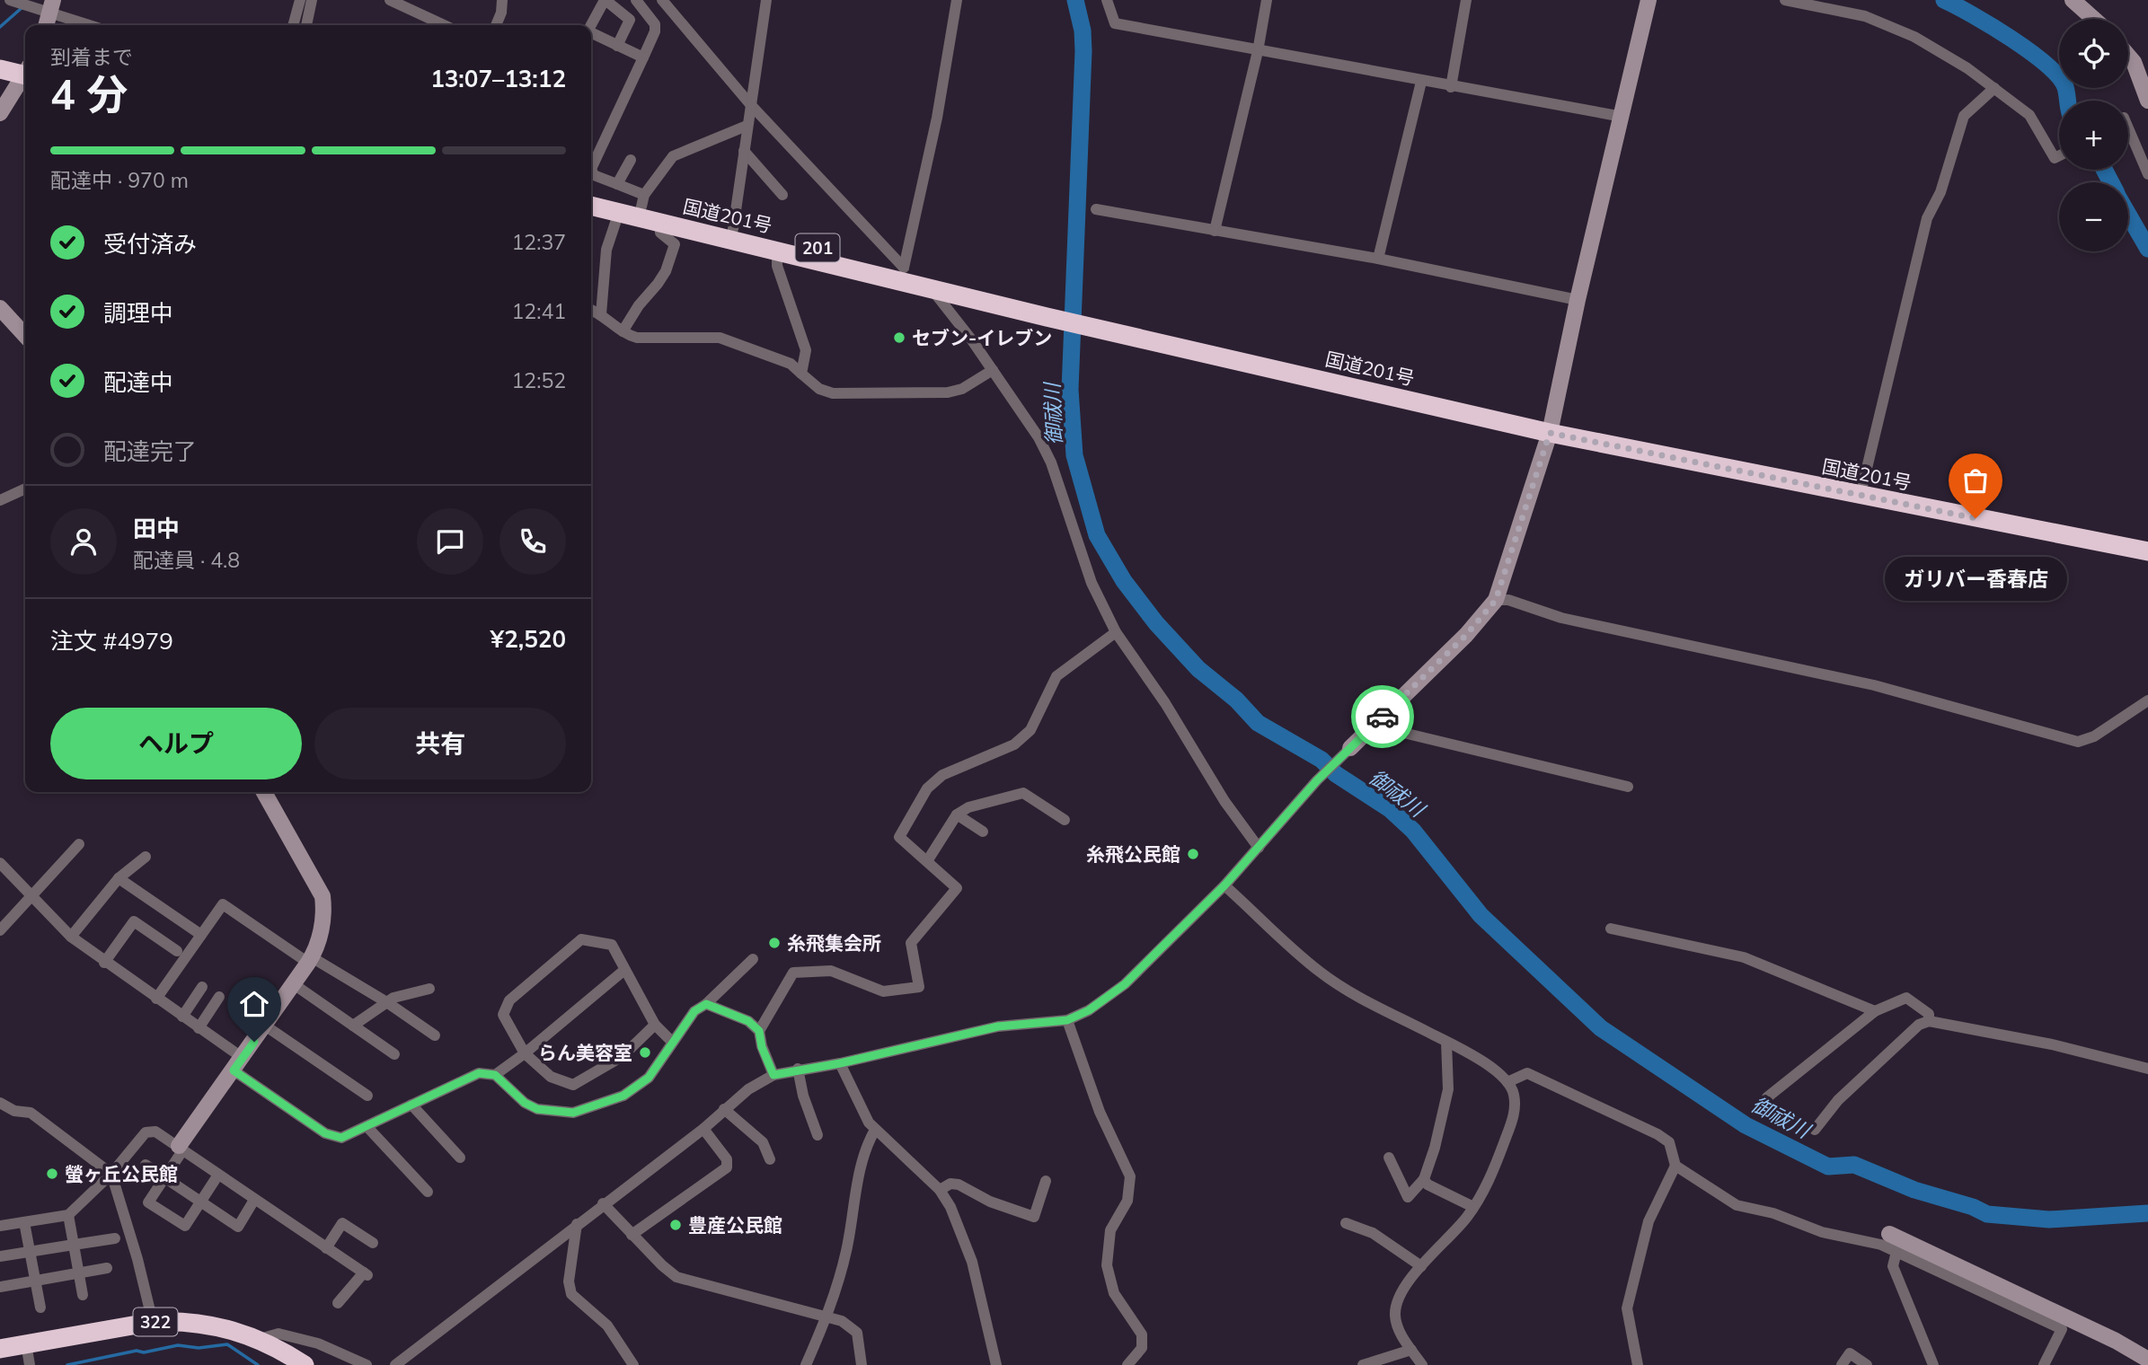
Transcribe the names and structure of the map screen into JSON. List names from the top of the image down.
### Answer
{
  "streets": {
    "highway": ["国道201号", "201", "322"]
  },
  "water": ["御祓川"],
  "places": [
    "セブン-イレブン",
    "ガリバー香春店",
    "糸飛公民館",
    "糸飛集会所",
    "らん美容室",
    "螢ヶ丘公民館",
    "豊産公民館"
  ],
  "page": {
    "map_buttons": ["+", "−"],
    "heading": ["4 分", "到着まで", "13:07–13:12"],
    "panel": [
      "田中",
      "配達員 · 4.8",
      "注文 #4979",
      "¥2,520"
    ],
    "bar": "配達中 · 970 m",
    "list": [
      ["受付済み", "12:37"],
      ["調理中", "12:41"],
      ["配達中", "12:52"],
      "配達完了"
    ],
    "bubble": "ガリバー香春店",
    "buttons": ["ヘルプ", "共有"]
  }
}
